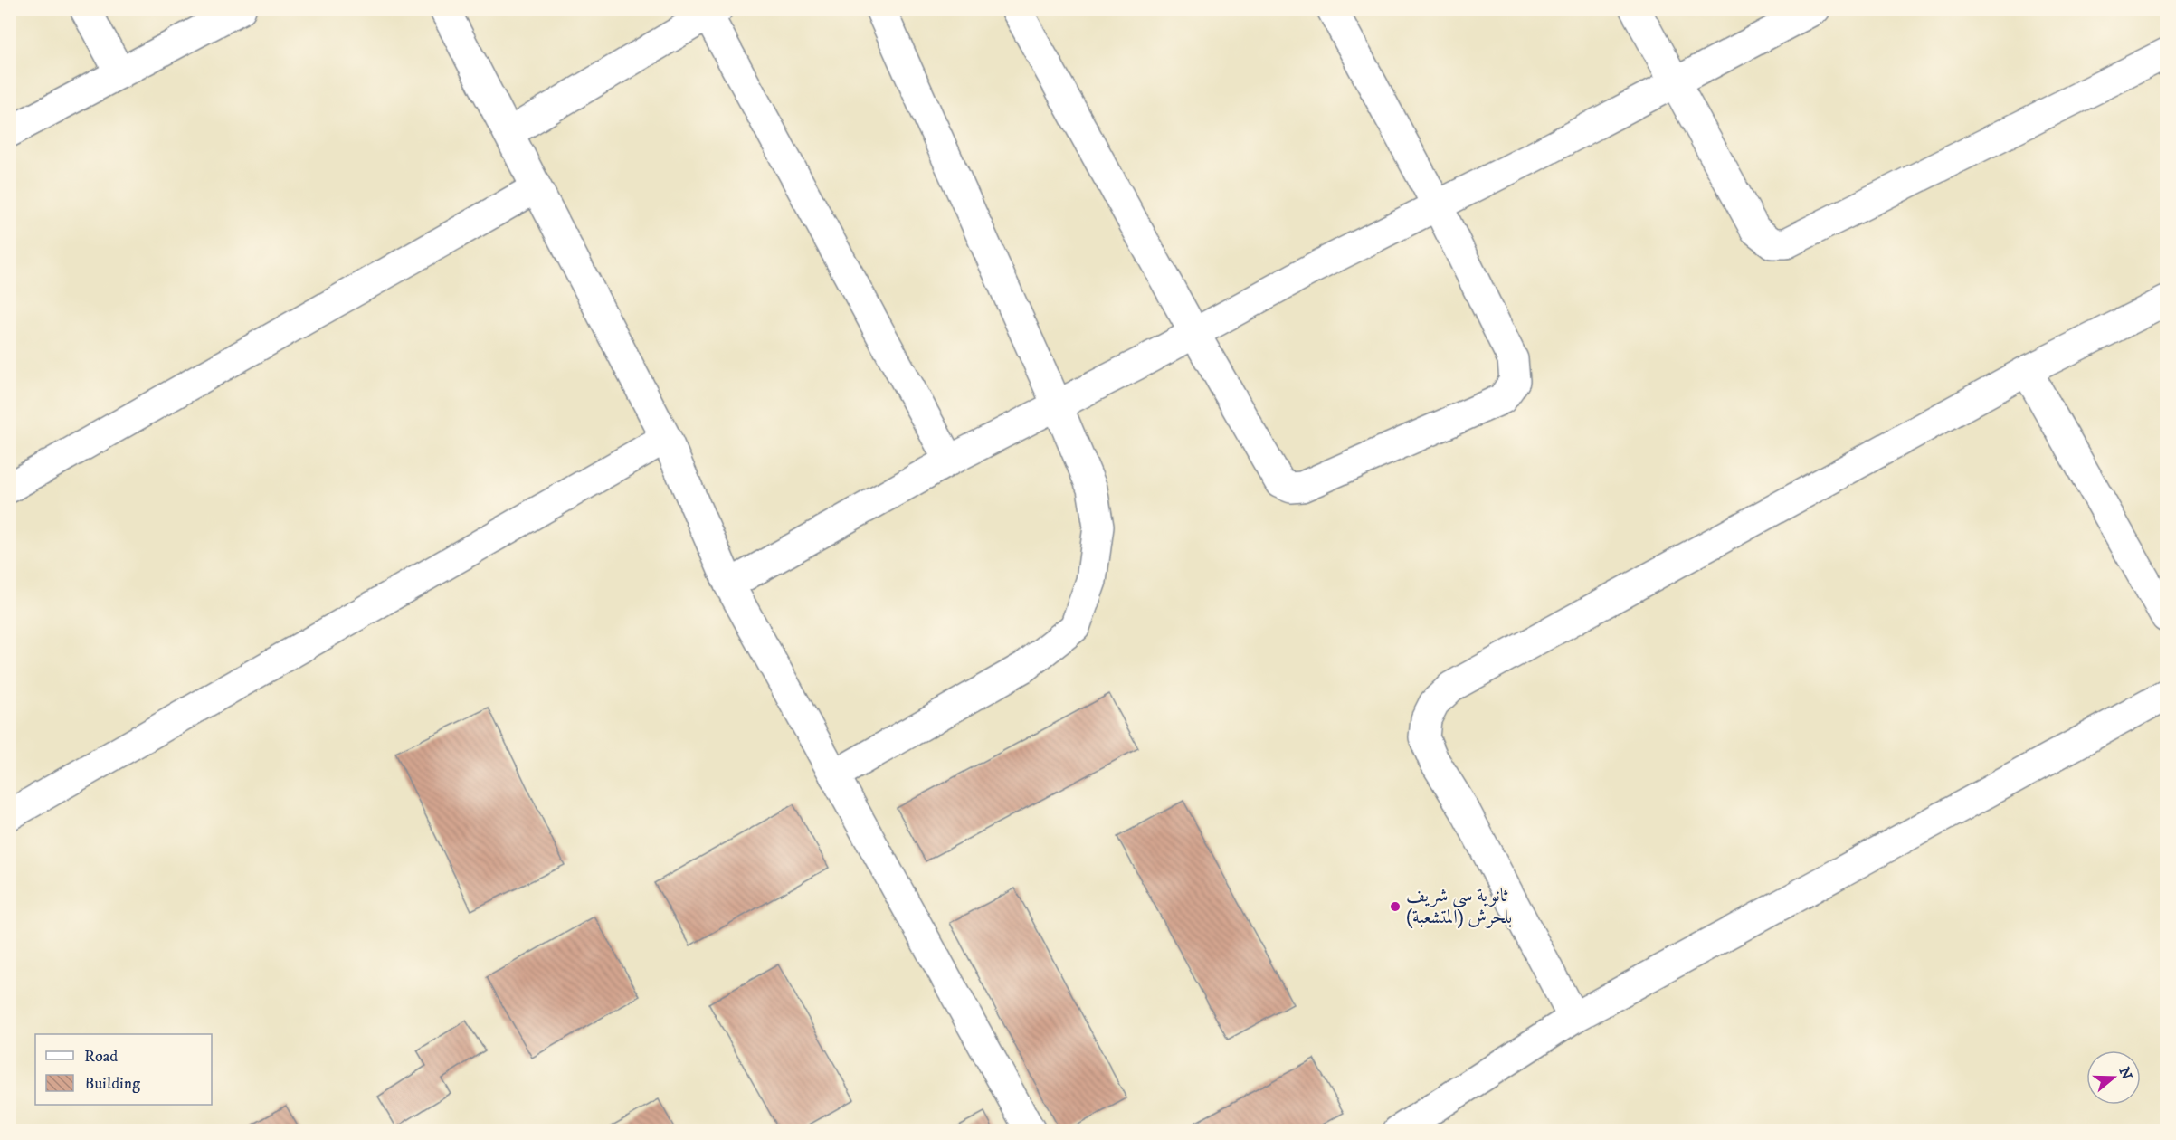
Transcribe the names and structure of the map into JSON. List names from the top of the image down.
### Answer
{
  "places": ["ثانوية سي شريف بلحرش (المتشعبة)"],
  "legend": ["Road", "Building"],
  "north": "right"
}
